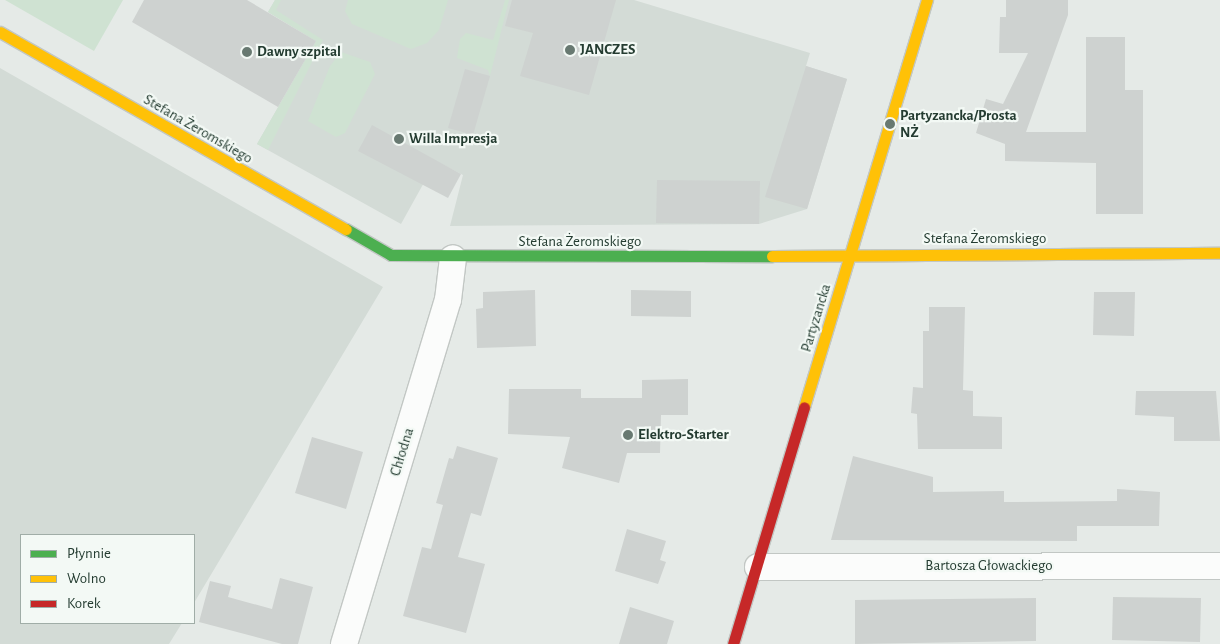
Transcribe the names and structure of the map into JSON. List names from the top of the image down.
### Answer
{
  "streets": {
    "street": [
      "Stefana Żeromskiego",
      "Partyzancka",
      "Chłodna",
      "Bartosza Głowackiego"
    ]
  },
  "crossings": [
    ["Stefana Żeromskiego", "Partyzancka"],
    ["Stefana Żeromskiego", "Chłodna"],
    ["Partyzancka", "Bartosza Głowackiego"]
  ],
  "places": [
    "JANCZES",
    "Dawny szpital",
    "Partyzancka/Prosta NŻ",
    "Willa Impresja",
    "Elektro-Starter"
  ],
  "legend": ["Płynnie", "Wolno", "Korek"]
}
